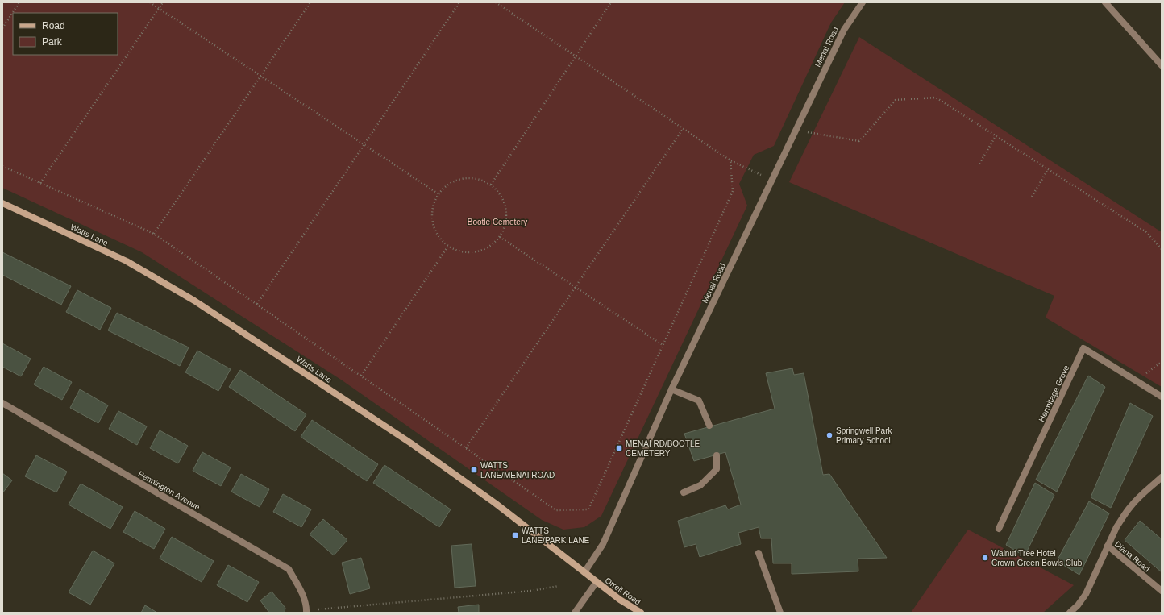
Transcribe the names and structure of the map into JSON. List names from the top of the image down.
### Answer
{
  "streets": {
    "street": [
      "Menai Road",
      "Watts Lane",
      "Hermitage Grove",
      "Pennington Avenue",
      "Diana Road",
      "Orrell Road"
    ]
  },
  "crossings": [
    ["Menai Road", "Watts Lane"],
    ["Watts Lane", "Orrell Road"]
  ],
  "parks": ["Bootle Cemetery"],
  "places": {
    "other": ["Springwell Park Primary School", "Walnut Tree Hotel Crown Green Bowls Club"],
    "transit": ["MENAI RD/BOOTLE CEMETERY", "WATTS LANE/MENAI ROAD", "WATTS LANE/PARK LANE"]
  },
  "legend": ["Road", "Park"]
}
